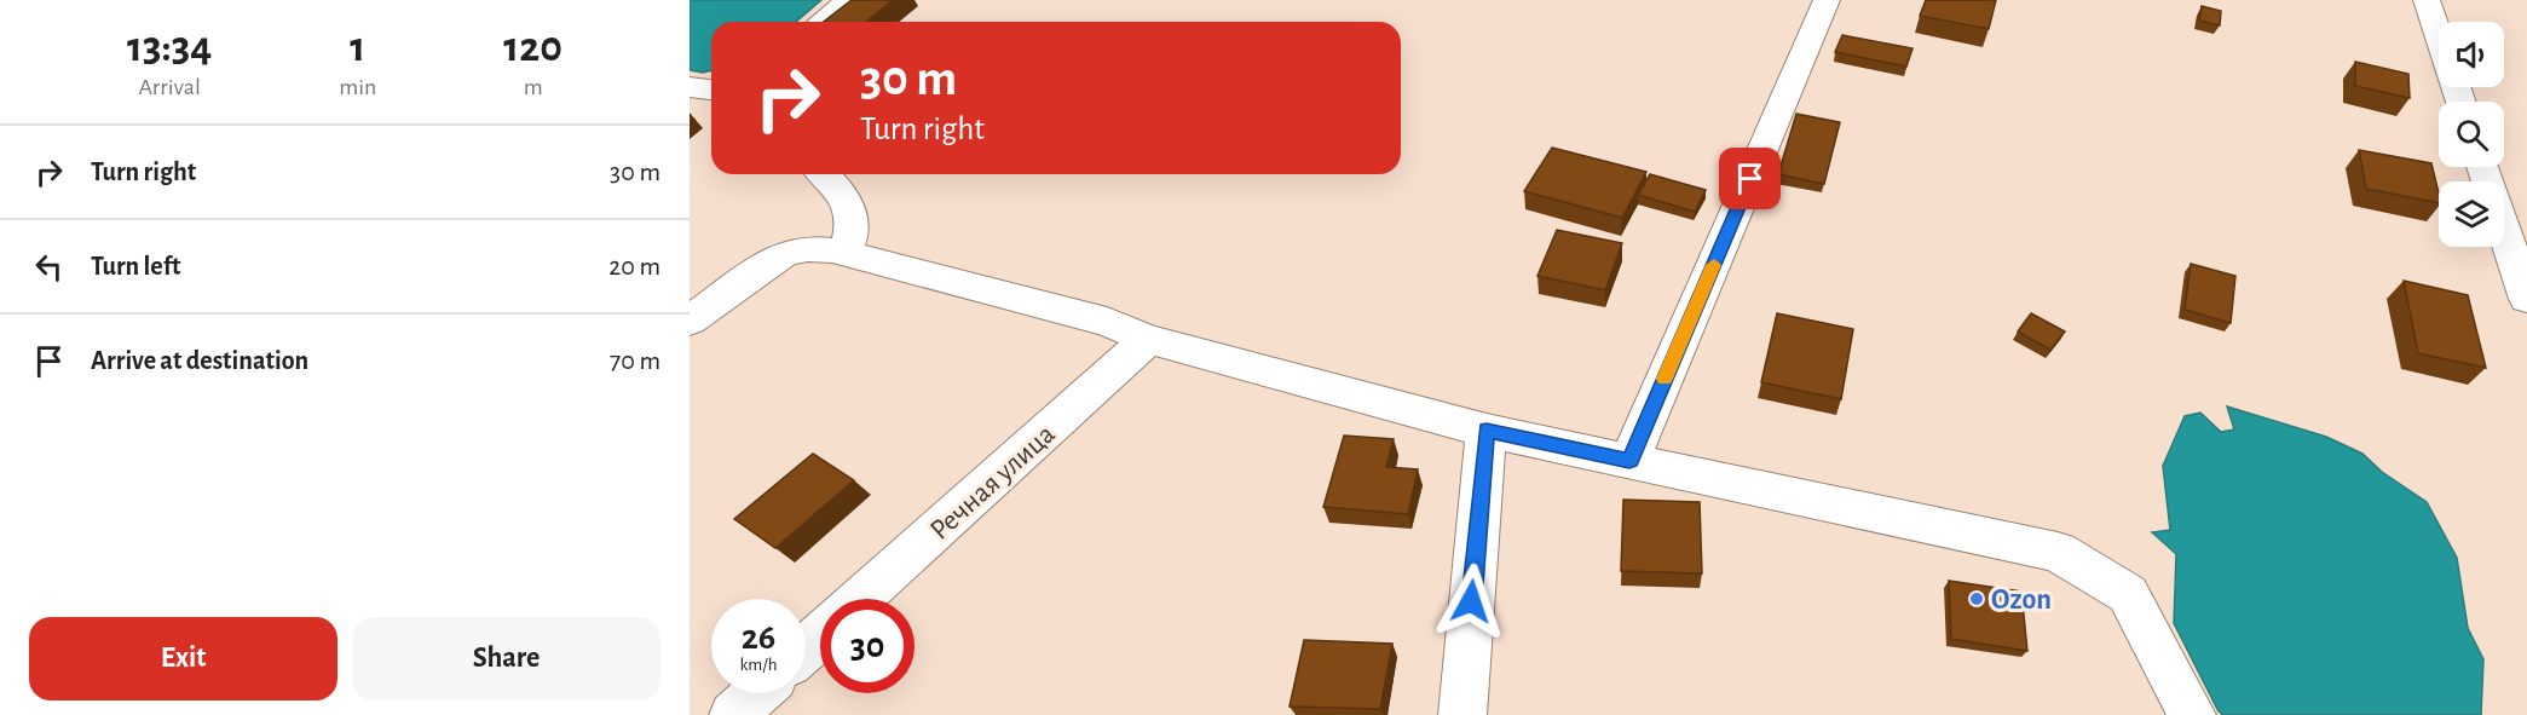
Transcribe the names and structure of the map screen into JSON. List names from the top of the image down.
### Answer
{
  "streets": {
    "street": ["Речная улица"]
  },
  "places": ["Ozon"],
  "page": {
    "eta": [
      "13:34",
      "Arrival",
      "1",
      "min",
      "120",
      "m"
    ],
    "turn": ["30 m", "Turn right"],
    "list": [
      {
        "name": "Turn right",
        "value": "30 m"
      },
      {
        "name": "Turn left",
        "value": "20 m"
      },
      {
        "name": "Arrive at destination",
        "value": "70 m"
      }
    ],
    "speed": "26 km/h",
    "limit": "30",
    "buttons": ["Exit", "Share"]
  }
}
